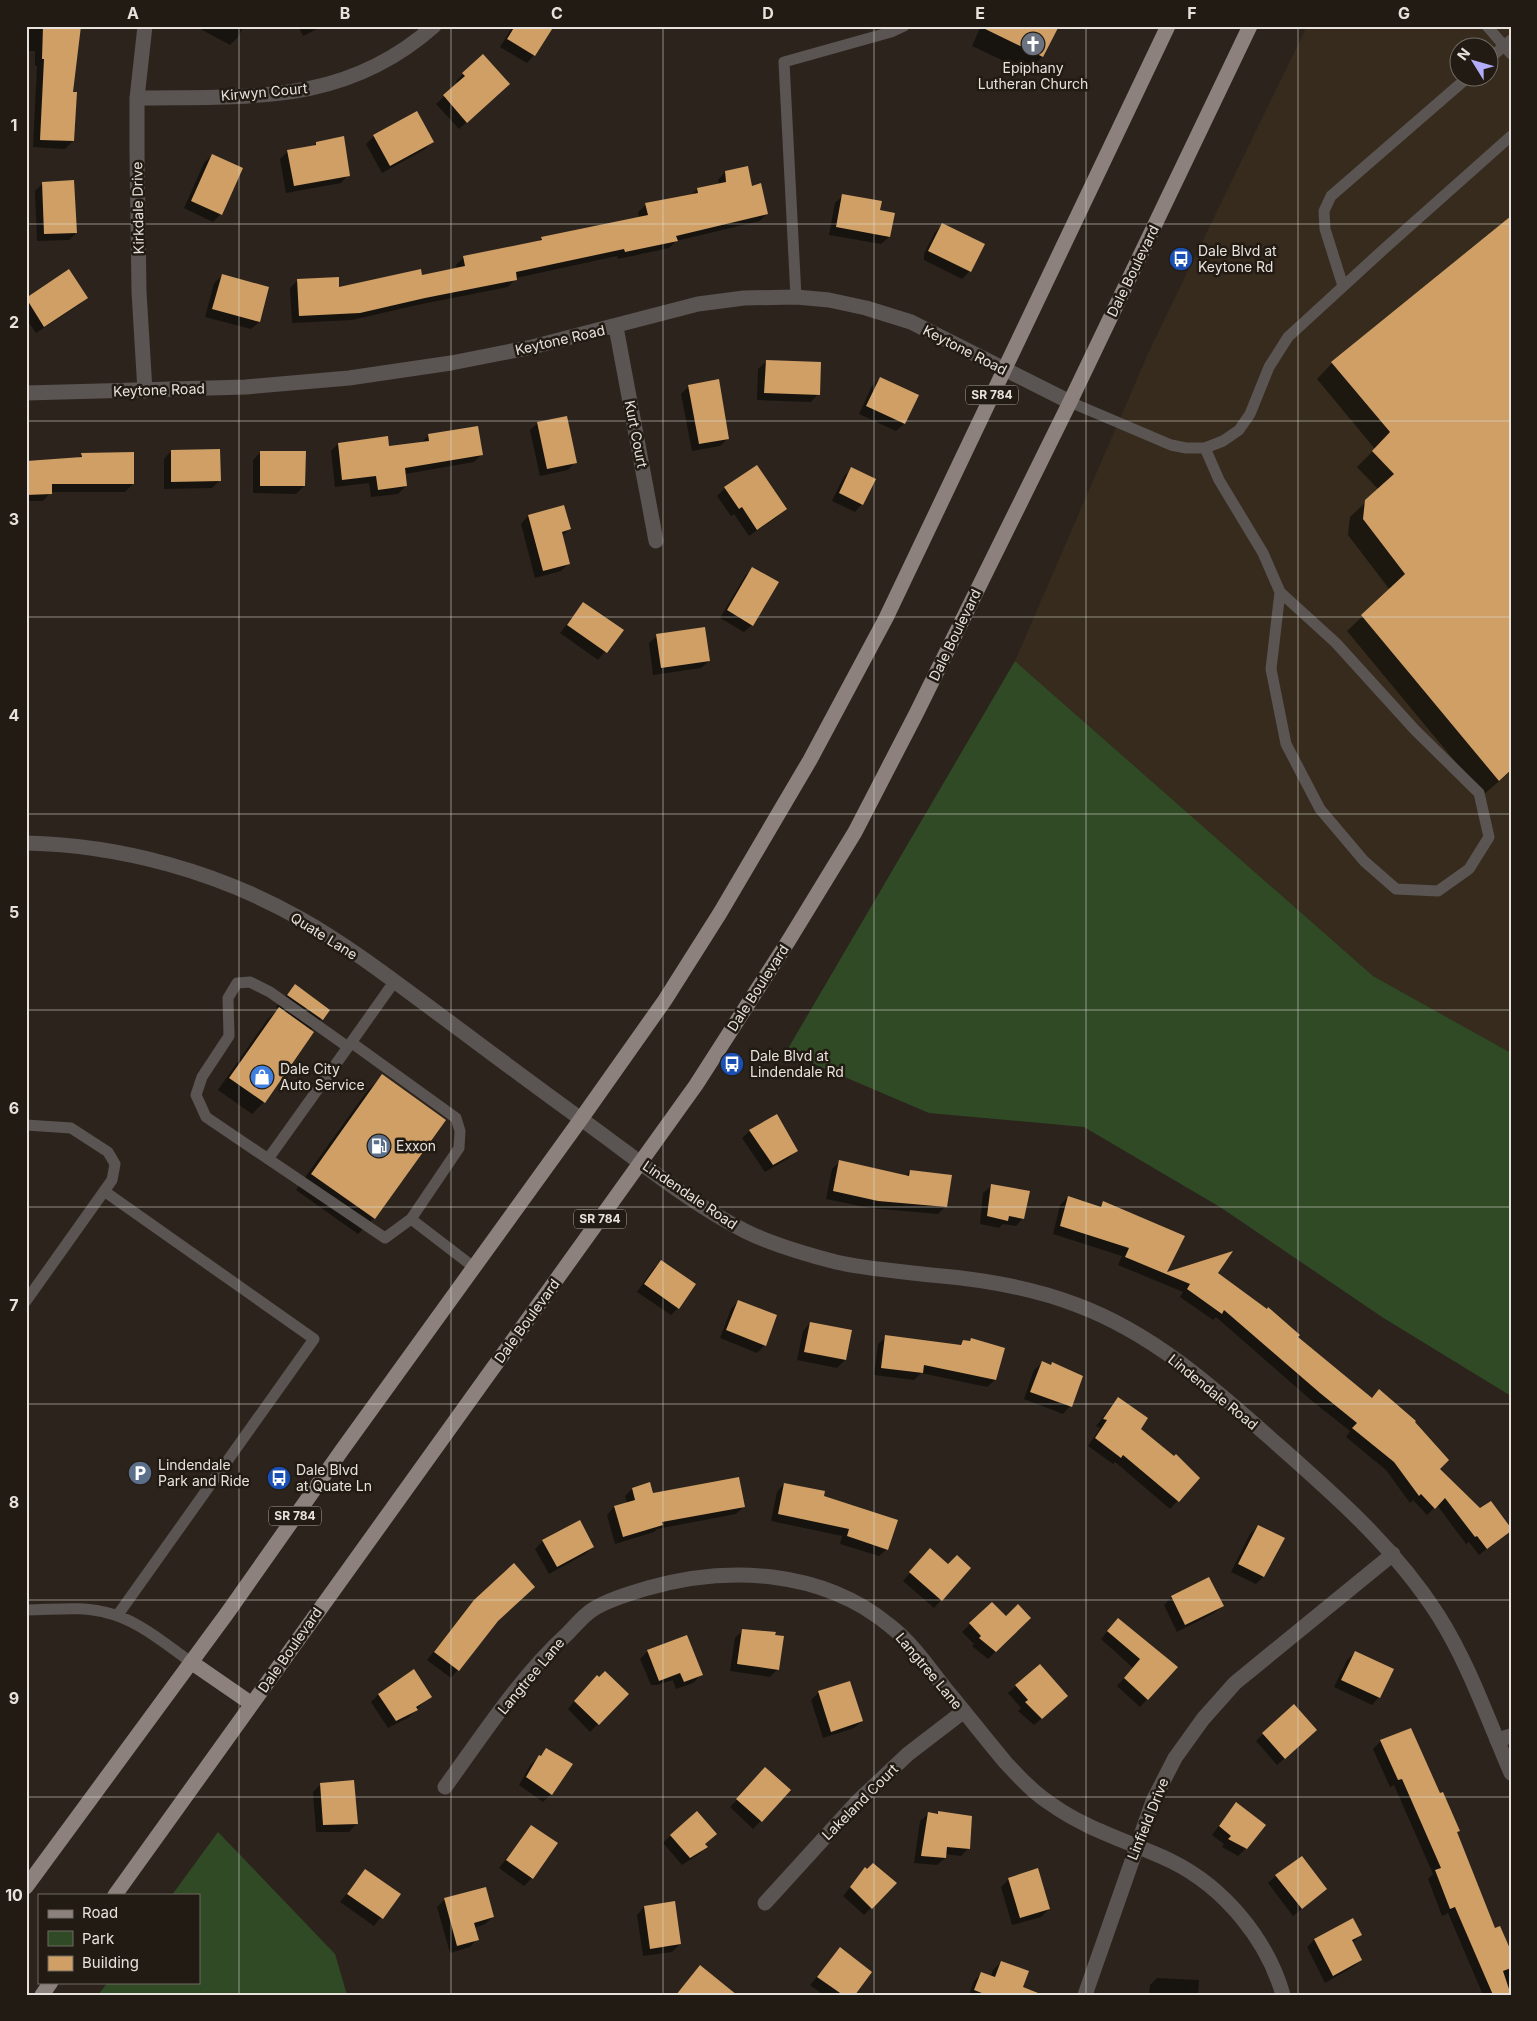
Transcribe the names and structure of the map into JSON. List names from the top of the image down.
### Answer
{
  "streets": {
    "main road": ["Dale Boulevard", "SR 784"],
    "street": [
      "Kirwyn Court",
      "Kirkdale Drive",
      "Keytone Road",
      "Kurt Court",
      "Quate Lane",
      "Lindendale Road",
      "Langtree Lane",
      "Lakeland Court",
      "Linfield Drive"
    ]
  },
  "crossings": [
    ["Kirwyn Court", "Kirkdale Drive"],
    ["Kirkdale Drive", "Keytone Road"],
    ["Dale Boulevard", "Keytone Road"],
    ["Dale Boulevard", "Lindendale Road"],
    ["Keytone Road", "SR 784"],
    ["Keytone Road", "Kurt Court"],
    ["SR 784", "Quate Lane"],
    ["SR 784", "Lindendale Road"],
    ["Quate Lane", "Lindendale Road"],
    ["Lindendale Road", "Linfield Drive"],
    ["Langtree Lane", "Lakeland Court"],
    ["Langtree Lane", "Linfield Drive"]
  ],
  "places": {
    "church": ["Epiphany Lutheran Church"],
    "bus stop": ["Dale Blvd at Keytone Rd", "Dale Blvd at Lindendale Rd", "Dale Blvd at Quate Ln"],
    "shop": ["Dale City Auto Service"],
    "fuel station": ["Exxon"],
    "parking": ["Lindendale Park and Ride"]
  },
  "legend": ["Road", "Park", "Building"],
  "north": "top left",
  "grid": {
    "columns": [
      "A",
      "B",
      "C",
      "D",
      "E",
      "F",
      "G"
    ],
    "rows": [
      "1",
      "2",
      "3",
      "4",
      "5",
      "6",
      "7",
      "8",
      "9",
      "10"
    ]
  }
}
